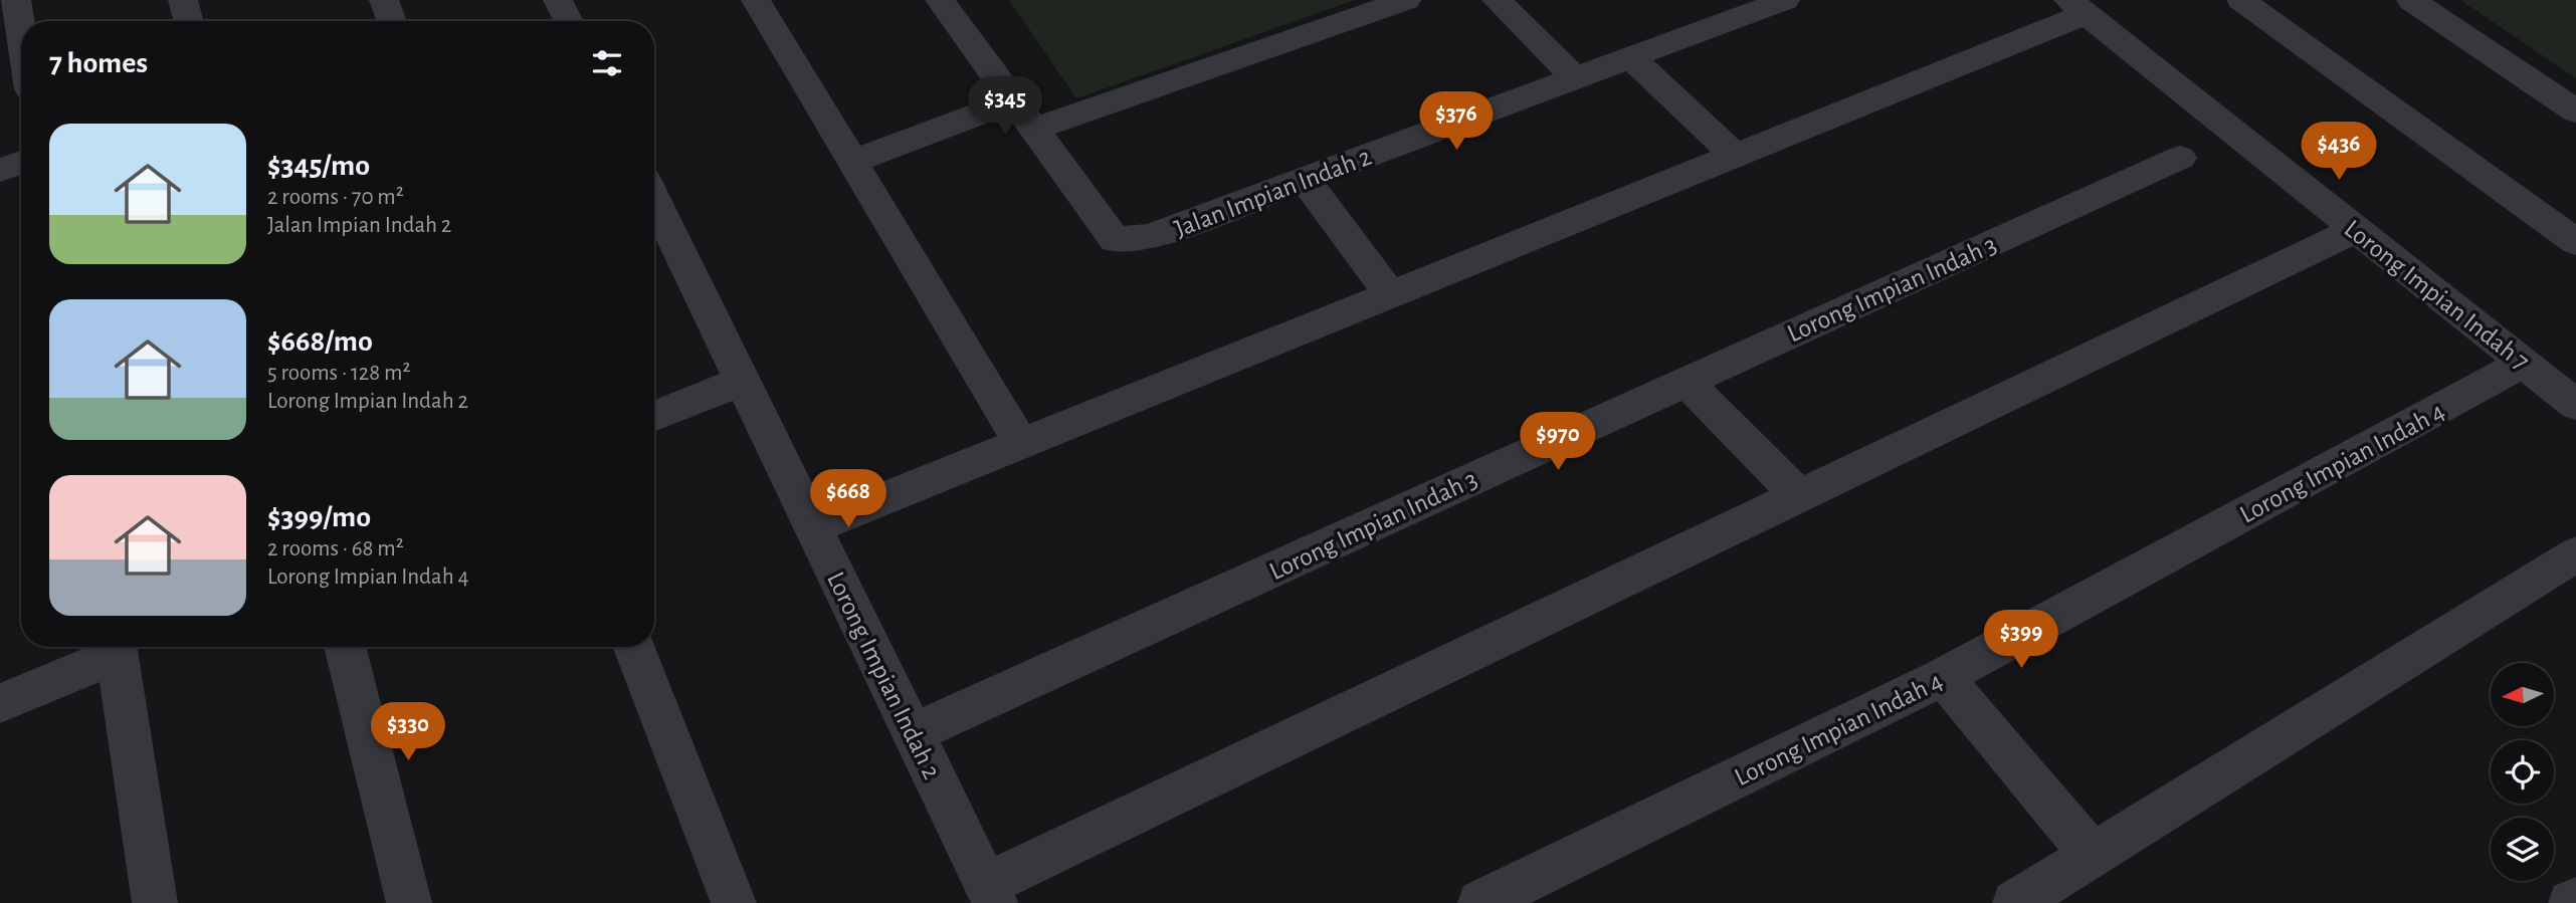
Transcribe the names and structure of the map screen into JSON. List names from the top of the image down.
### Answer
{
  "streets": {
    "street": [
      "Jalan Impian Indah 2",
      "Lorong Impian Indah 3",
      "Lorong Impian Indah 7",
      "Lorong Impian Indah 4",
      "Lorong Impian Indah 2"
    ]
  },
  "crossings": [
    ["Lorong Impian Indah 3", "Lorong Impian Indah 2"],
    ["Lorong Impian Indah 7", "Lorong Impian Indah 4"]
  ],
  "north": "left",
  "page": {
    "heading": "7 homes",
    "price": [
      "$345",
      "$376",
      "$436",
      "$970",
      "$668",
      "$399",
      "$330"
    ],
    "list": [
      {
        "name": "$345/mo",
        "note": "2 rooms · 70 m² · Jalan Impian Indah 2"
      },
      {
        "name": "$668/mo",
        "note": "5 rooms · 128 m² · Lorong Impian Indah 2"
      },
      {
        "name": "$399/mo",
        "note": "2 rooms · 68 m² · Lorong Impian Indah 4"
      }
    ]
  }
}
